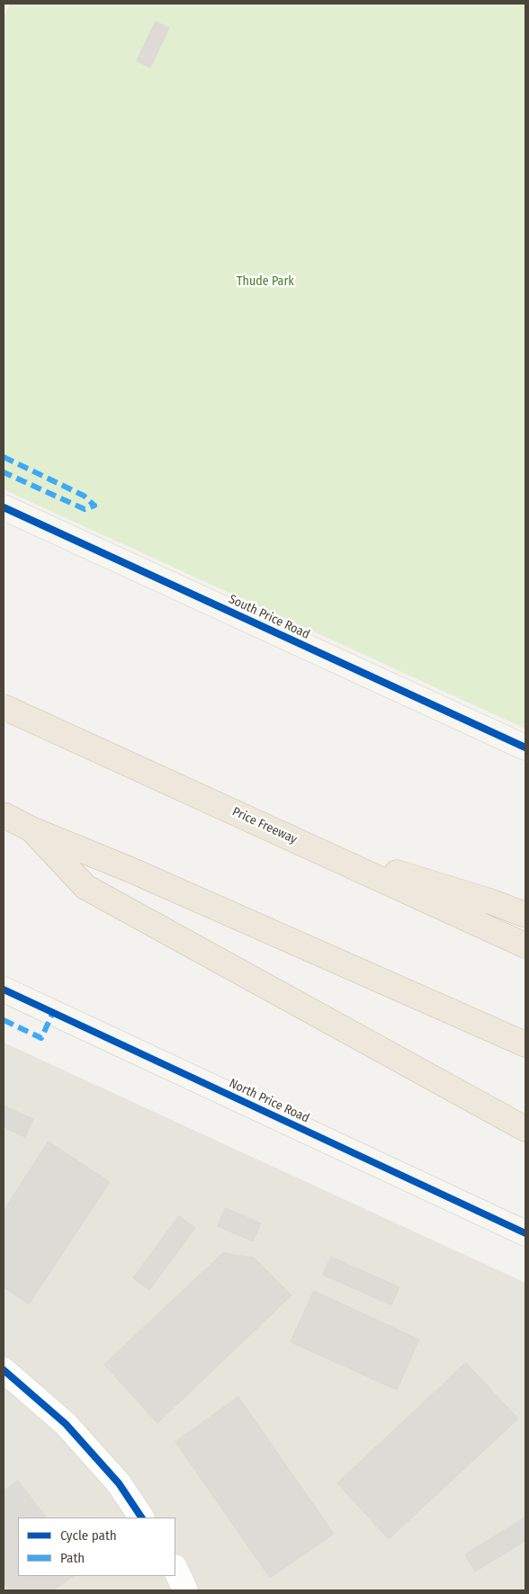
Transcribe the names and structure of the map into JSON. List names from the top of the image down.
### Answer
{
  "streets": {
    "highway": ["Price Freeway"],
    "main road": ["South Price Road", "North Price Road"]
  },
  "parks": ["Thude Park"],
  "legend": ["Cycle path", "Path"]
}
